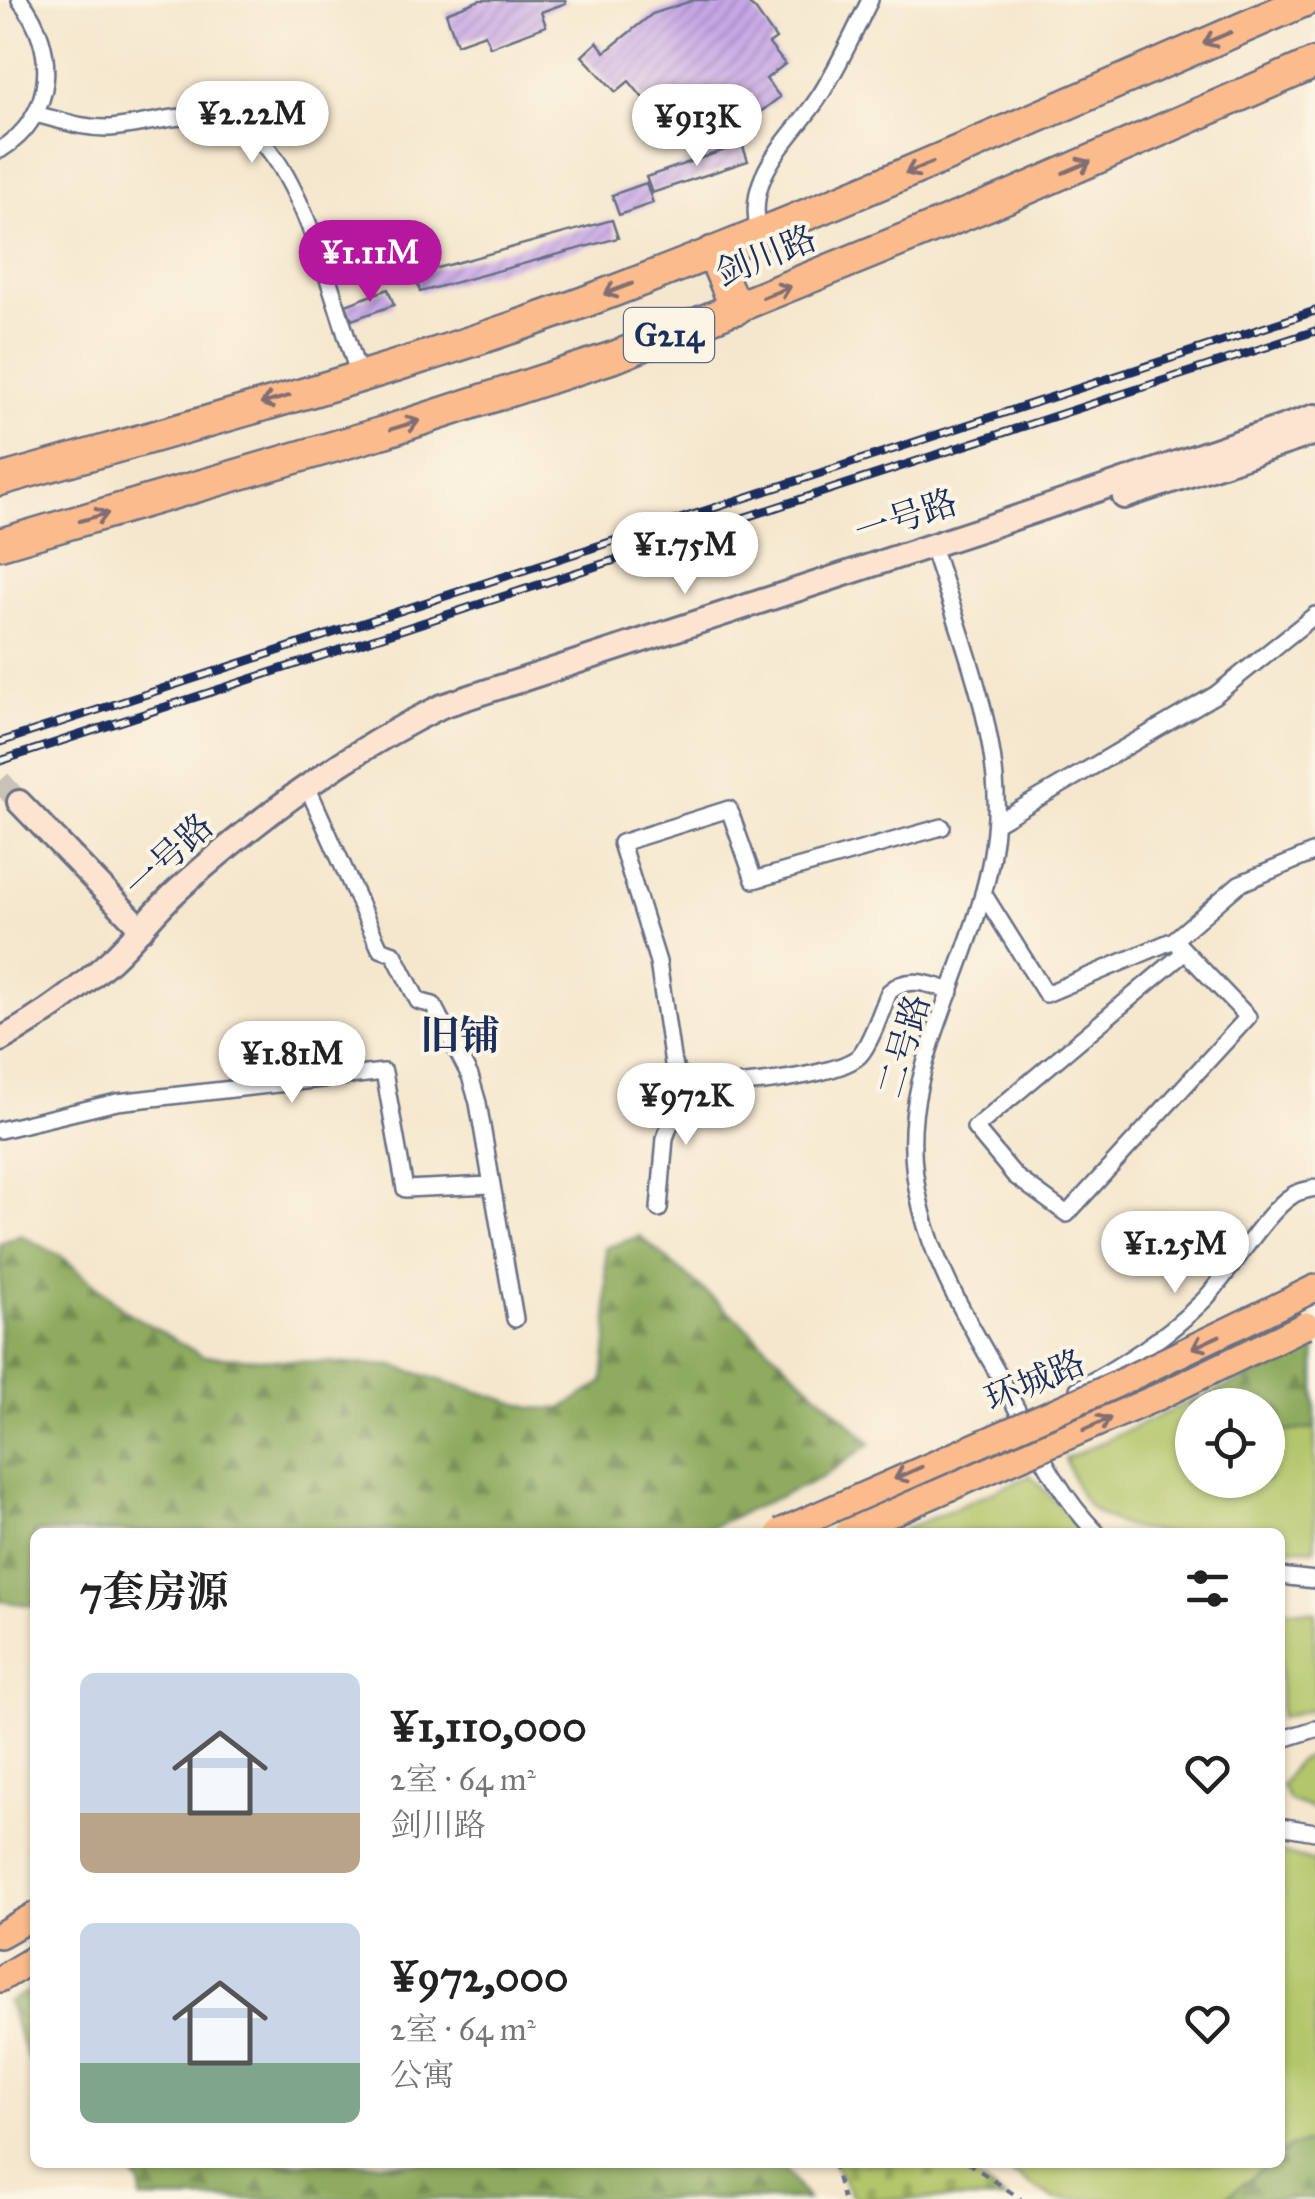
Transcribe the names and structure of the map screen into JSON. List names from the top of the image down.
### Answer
{
  "streets": {
    "highway": ["剑川路", "G214"],
    "main road": ["环城路"],
    "street": ["一号路", "二号路"]
  },
  "crossings": [
    ["一号路", "二号路"]
  ],
  "districts": ["旧铺"],
  "page": {
    "price": [
      "¥2.22M",
      "¥913K",
      "¥1.11M",
      "¥1.75M",
      "¥1.81M",
      "¥972K",
      "¥1.25M"
    ],
    "heading": "7套房源",
    "list": [
      {
        "name": "¥1,110,000",
        "note": "2室 · 64 m² · 剑川路"
      },
      {
        "name": "¥972,000",
        "note": "2室 · 64 m² · 公寓"
      }
    ]
  }
}
